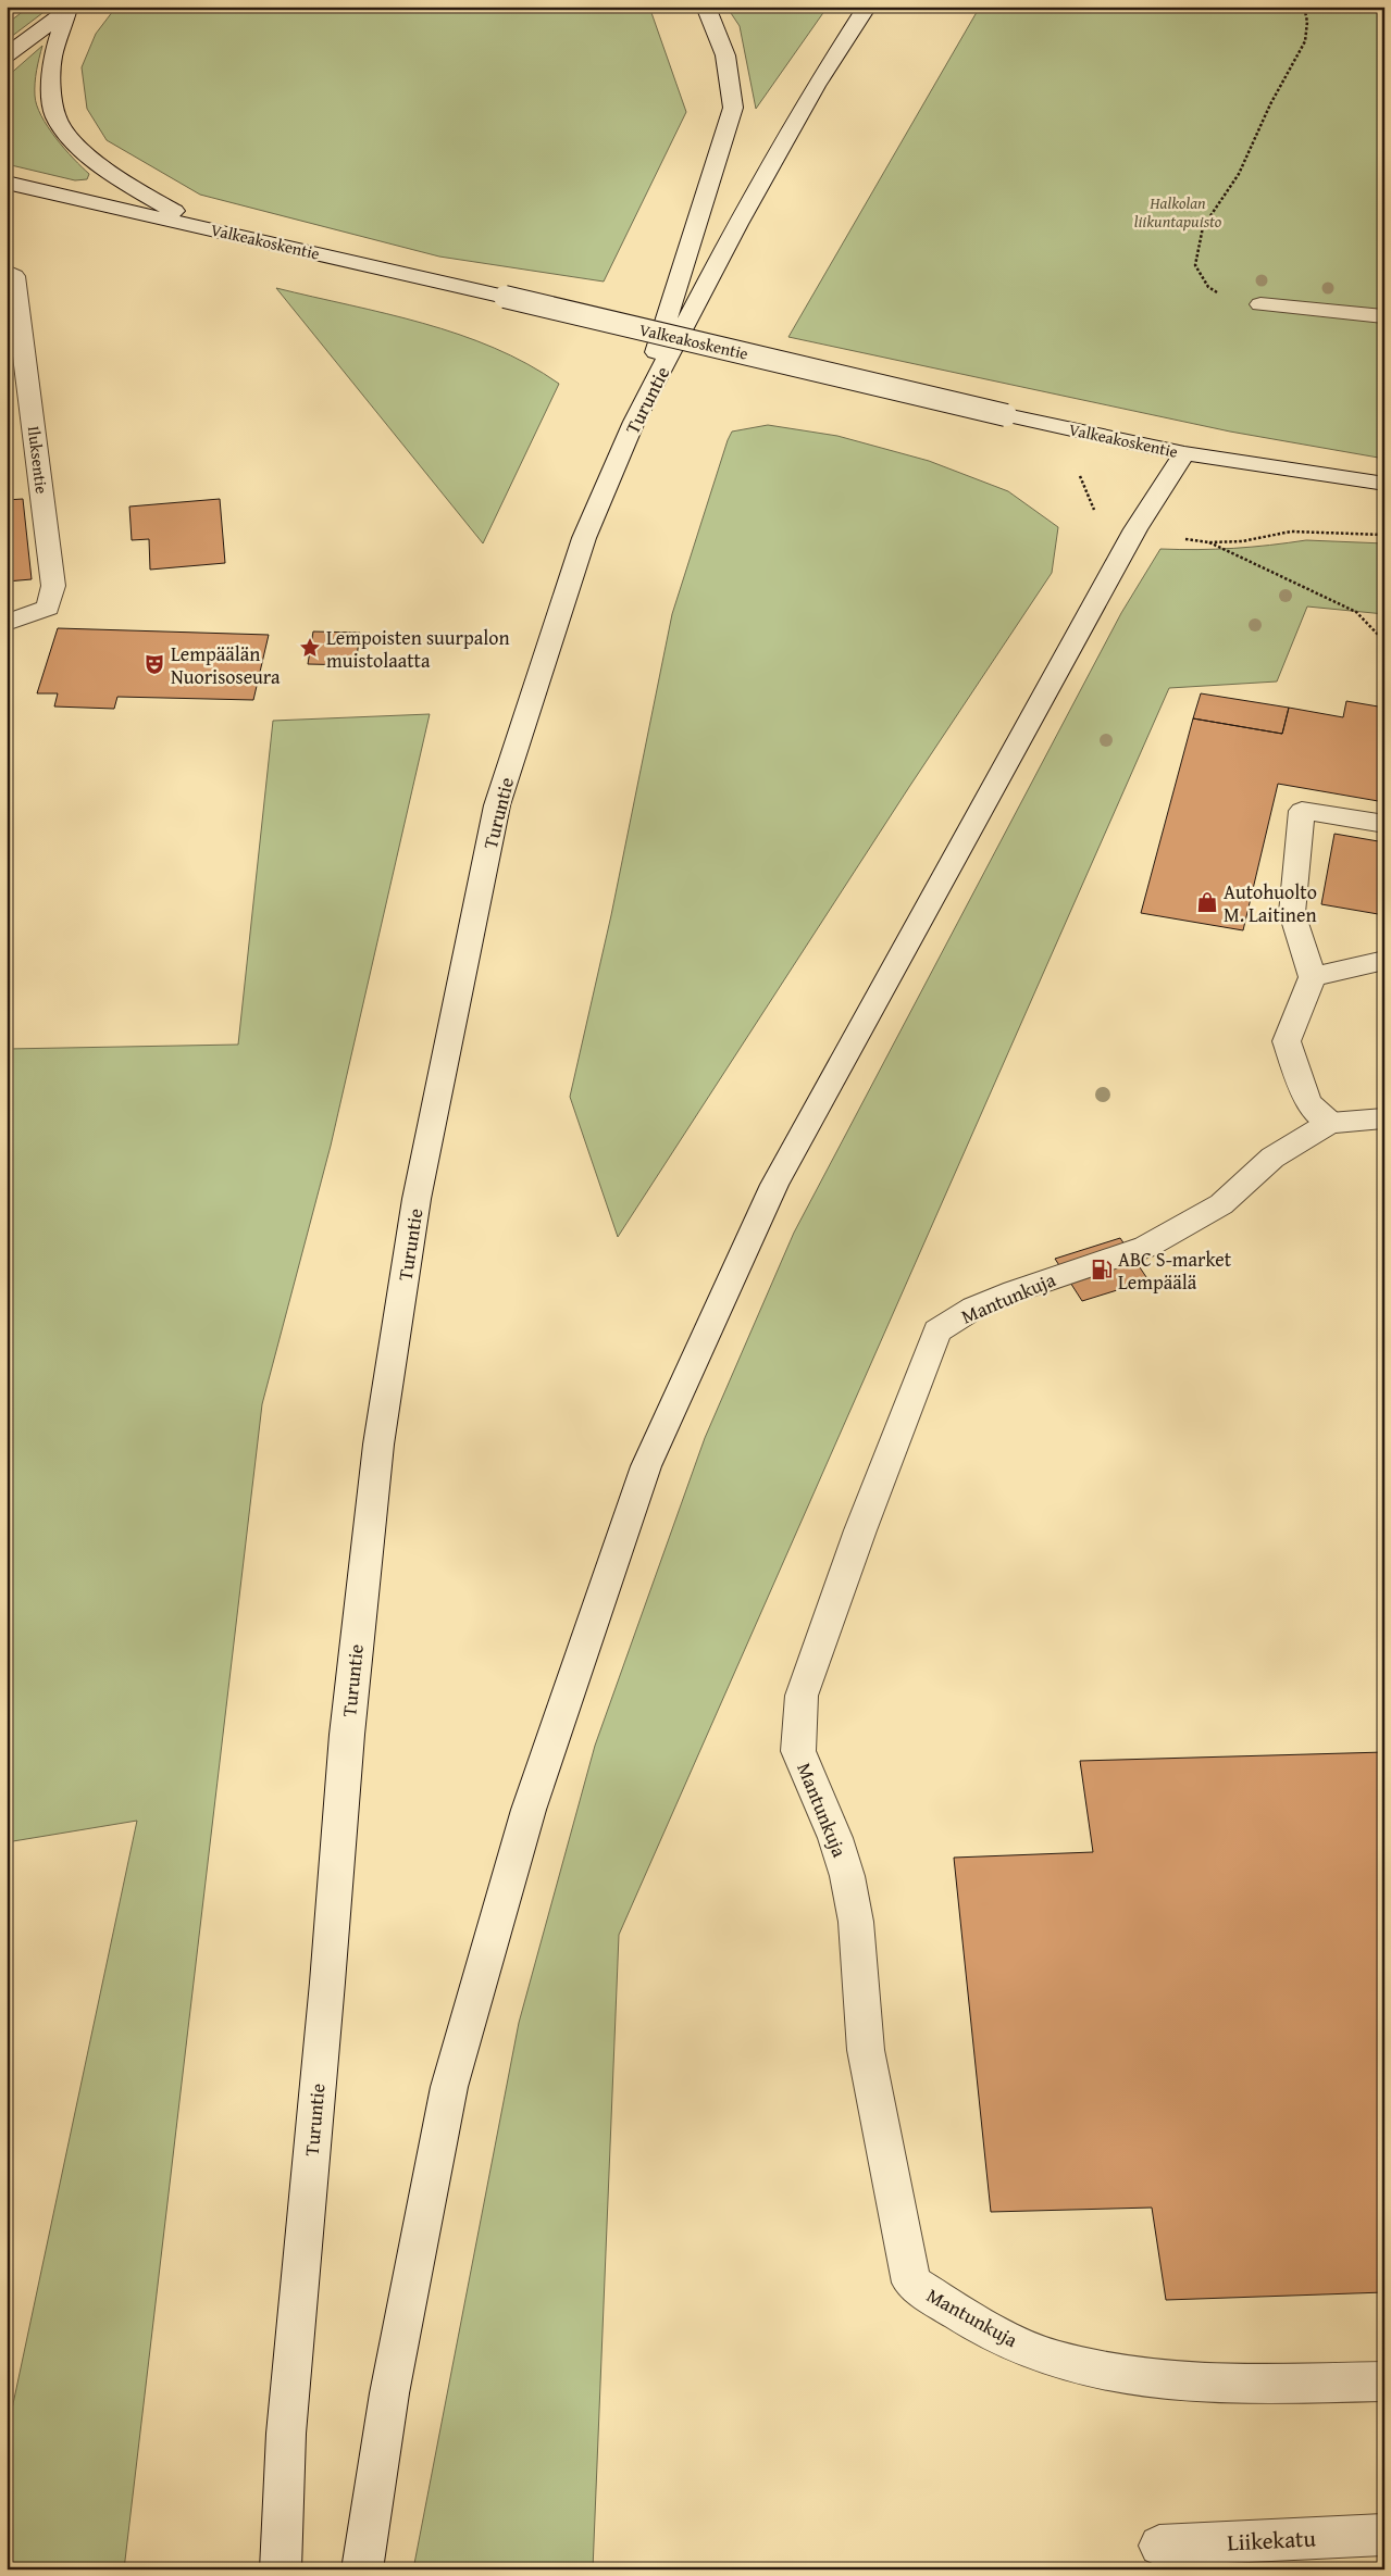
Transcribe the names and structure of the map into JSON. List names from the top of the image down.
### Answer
{
  "streets": {
    "main road": [
      "Valkeakoskentie",
      "Turuntie",
      "Iluksentie",
      "Mantunkuja",
      "Liikekatu"
    ]
  },
  "parks": ["Halkolan liikuntapuisto"],
  "places": {
    "place": ["Lempoisten suurpalon muistolaatta"],
    "theatre": ["Lempäälän Nuorisoseura"],
    "shop": ["Autohuolto M. Laitinen"],
    "fuel station": ["ABC S-market Lempäälä"]
  }
}
